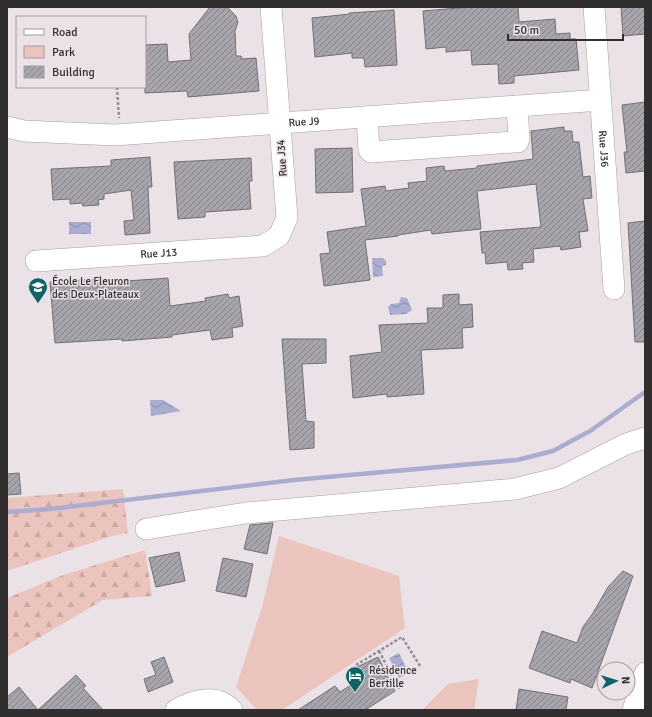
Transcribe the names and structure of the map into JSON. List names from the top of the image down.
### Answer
{
  "streets": {
    "street": [
      "Rue J9",
      "Rue J36",
      "Rue J34",
      "Rue J13"
    ]
  },
  "crossings": [
    ["Rue J9", "Rue J36"],
    ["Rue J9", "Rue J34"],
    ["Rue J34", "Rue J13"]
  ],
  "places": {
    "school or university": ["École Le Fleuron des Deux-Plateaux"],
    "hotel": ["Résidence Bertille"]
  },
  "legend": ["Road", "Park", "Building"],
  "scale_bar": "50 m",
  "north": "right"
}
